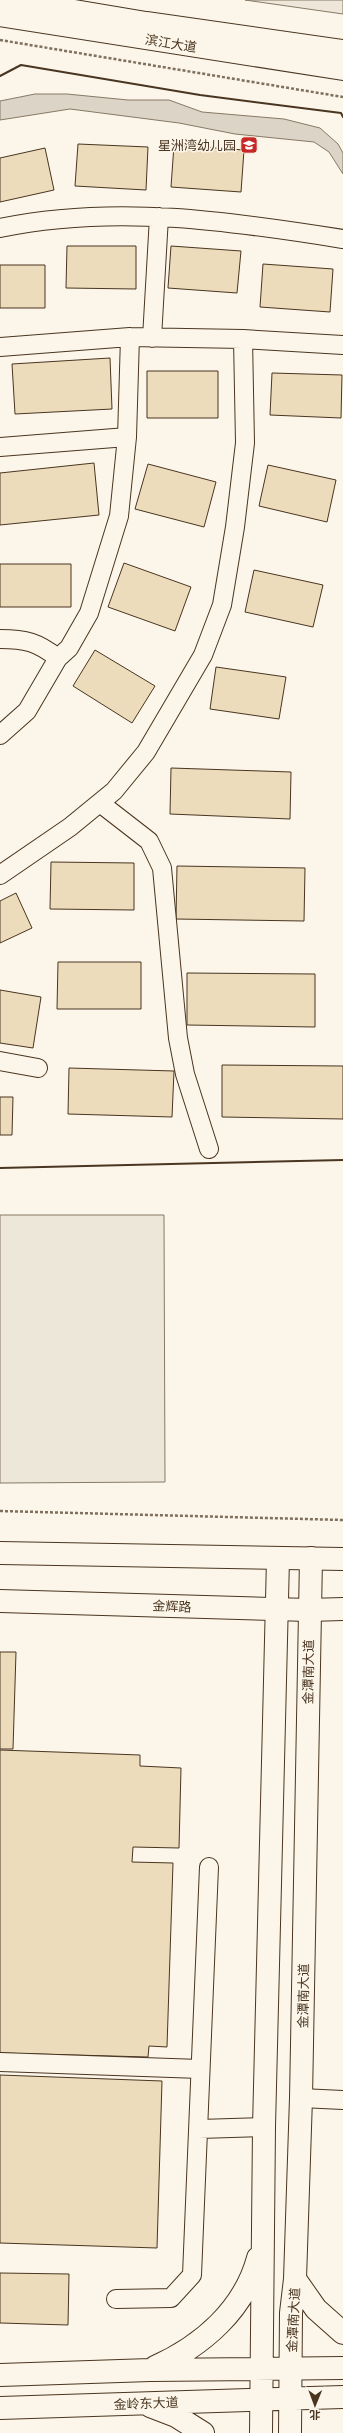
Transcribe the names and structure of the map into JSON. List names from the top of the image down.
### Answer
{
  "streets": {
    "main road": [
      "滨江大道",
      "金辉路",
      "金潭南大道",
      "金岭东大道"
    ]
  },
  "crossings": [
    ["金辉路", "金潭南大道"],
    ["金潭南大道", "金岭东大道"]
  ],
  "places": {
    "school or university": ["星洲湾幼儿园"]
  },
  "north": "bottom"
}
